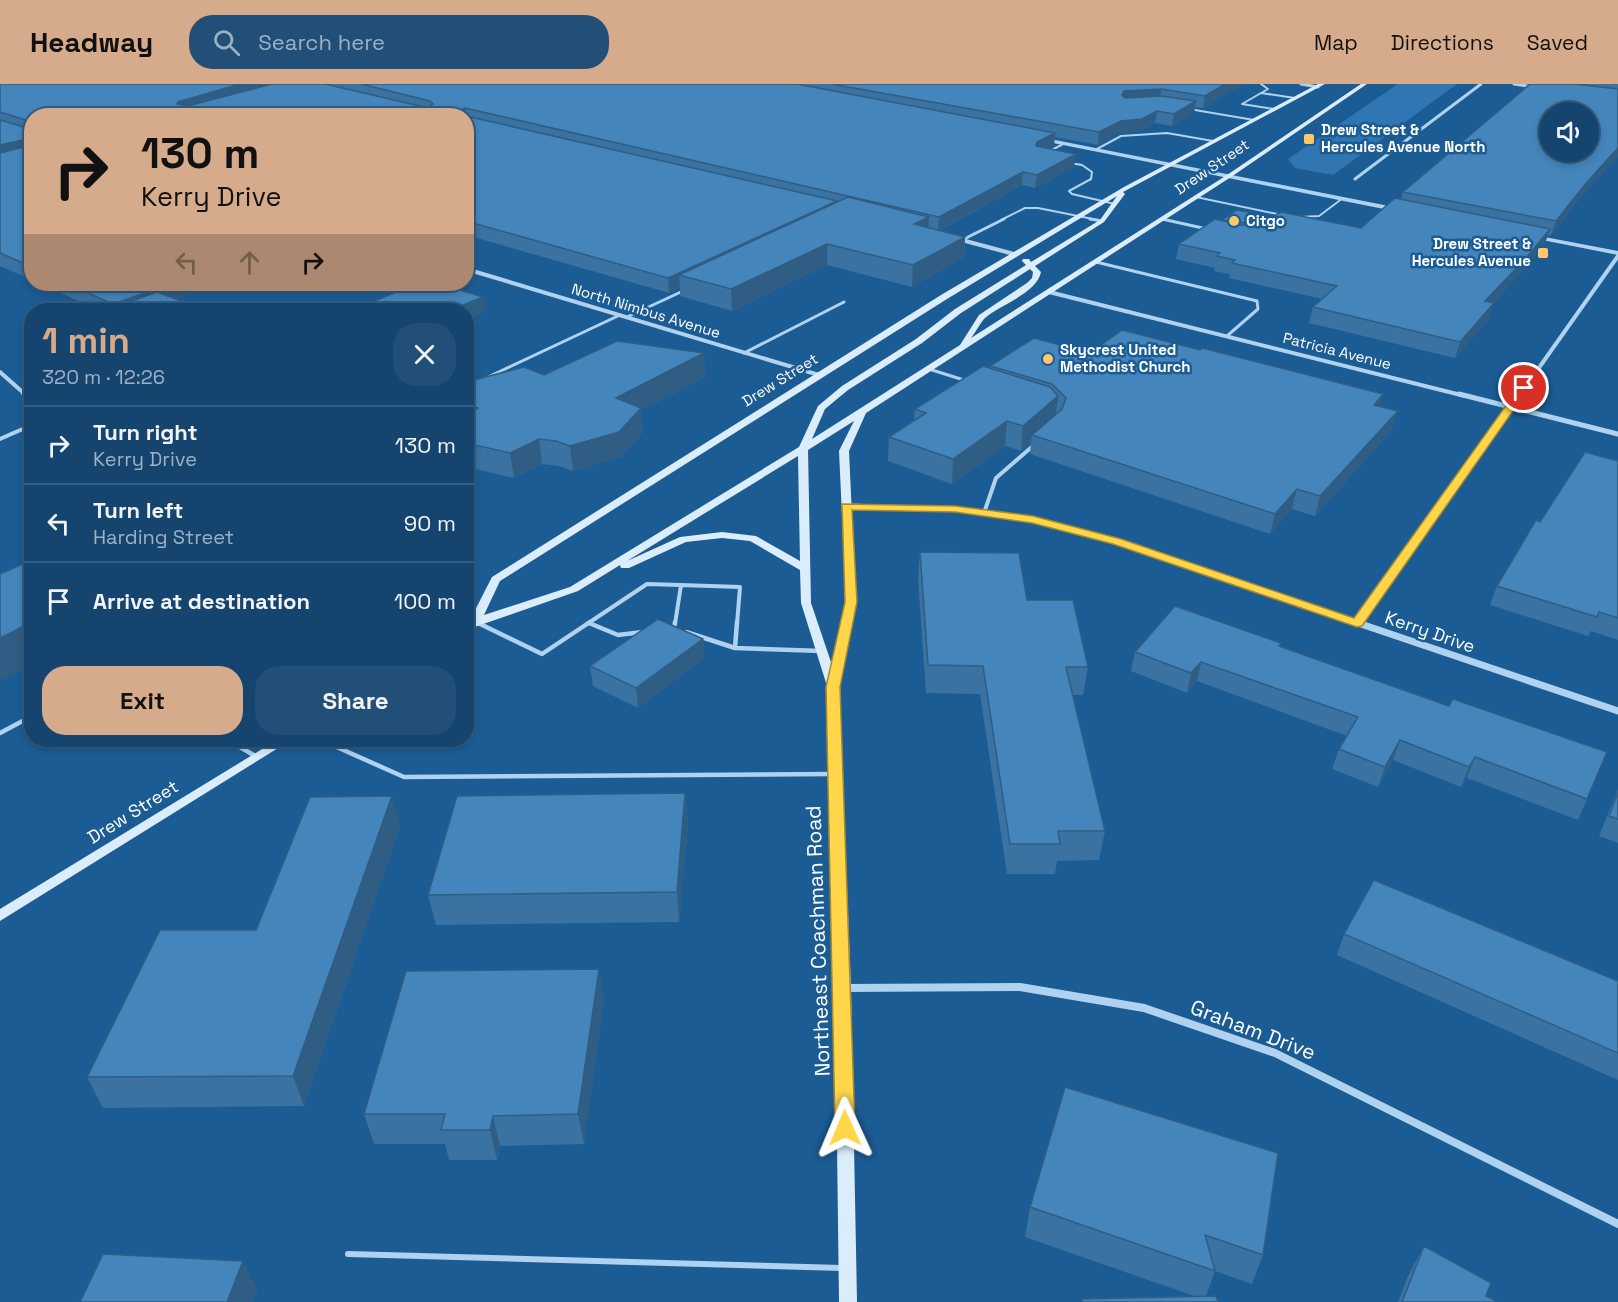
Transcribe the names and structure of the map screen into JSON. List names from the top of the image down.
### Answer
{
  "streets": {
    "main road": ["Drew Street", "Northeast Coachman Road"],
    "street": [
      "North Nimbus Avenue",
      "Patricia Avenue",
      "Kerry Drive",
      "Graham Drive"
    ]
  },
  "crossings": [
    ["Drew Street", "North Nimbus Avenue"],
    ["Drew Street", "Patricia Avenue"],
    ["Drew Street", "Northeast Coachman Road"],
    ["Kerry Drive", "Northeast Coachman Road"],
    ["Northeast Coachman Road", "Graham Drive"]
  ],
  "places": {
    "transit": ["Drew Street & Hercules Avenue North", "Drew Street & Hercules Avenue"],
    "other": ["Citgo", "Skycrest United Methodist Church"]
  },
  "page": {
    "header": "Headway",
    "search": "Search here",
    "nav": ["Map", "Directions", "Saved"],
    "turn": ["130 m", "Kerry Drive"],
    "heading": ["1 min", "320 m · 12:26"],
    "list": [
      {
        "name": "Turn right",
        "note": "Kerry Drive",
        "value": "130 m"
      },
      {
        "name": "Turn left",
        "note": "Harding Street",
        "value": "90 m"
      },
      {
        "name": "Arrive at destination",
        "value": "100 m"
      }
    ],
    "buttons": ["Exit", "Share"]
  }
}
